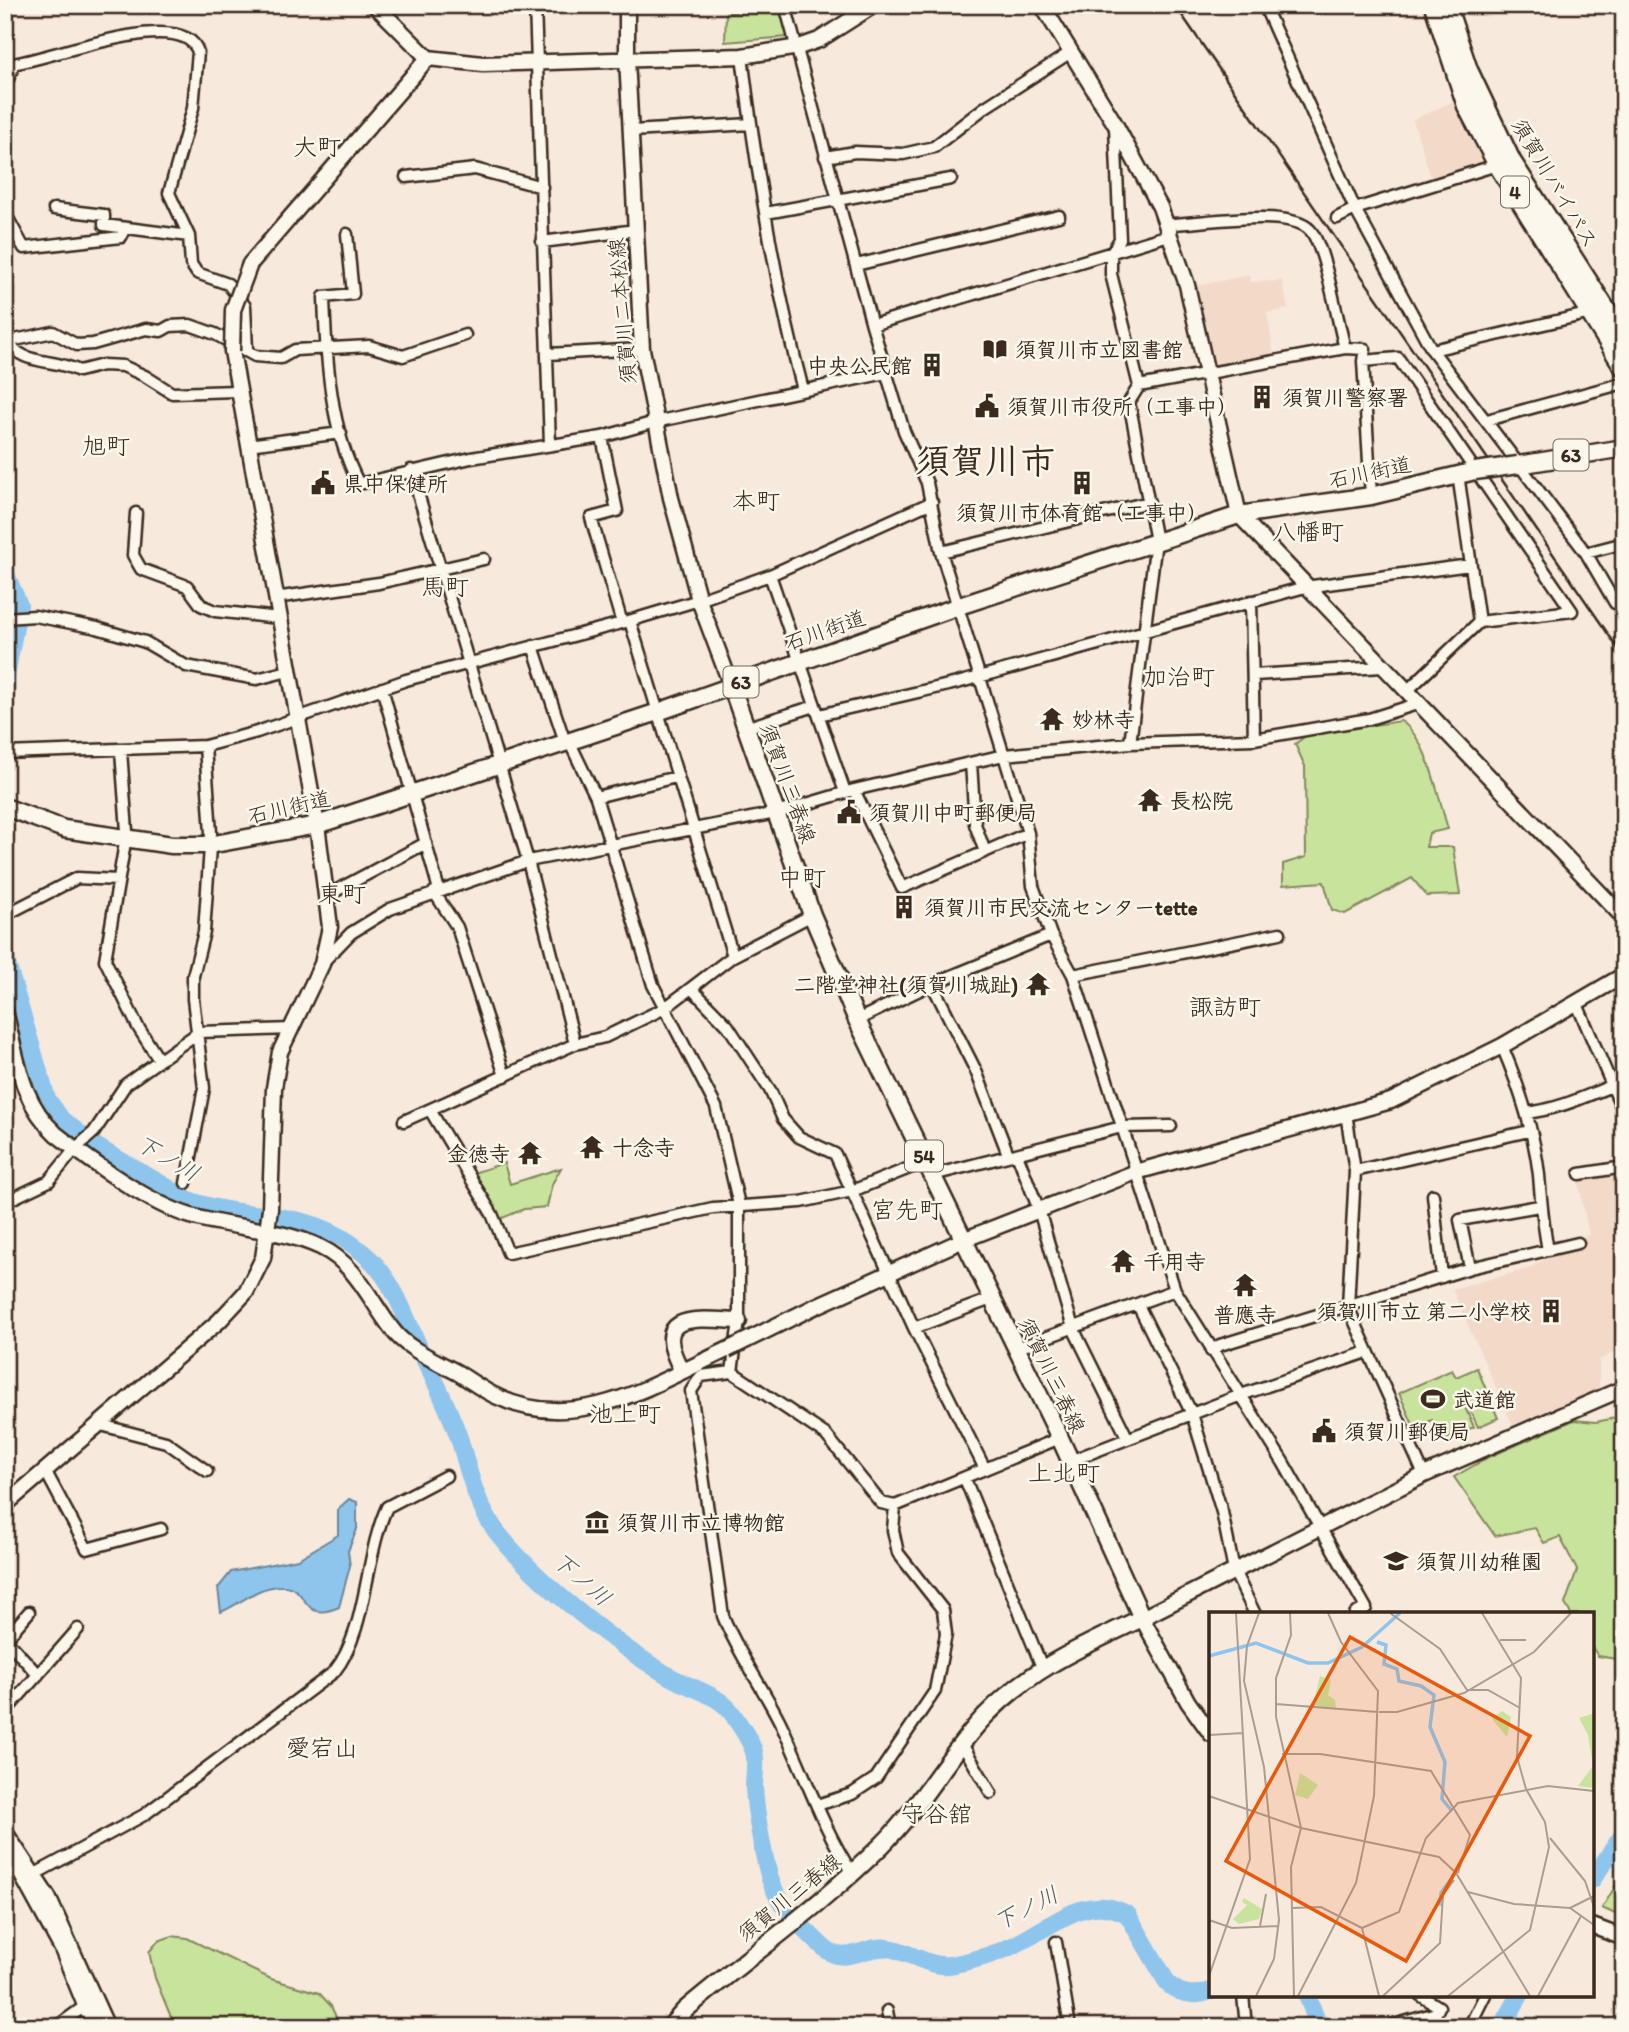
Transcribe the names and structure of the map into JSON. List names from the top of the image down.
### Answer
{
  "streets": {
    "highway": ["須賀川バイパス", "4"],
    "main road": [
      "63",
      "石川街道",
      "須賀川三春線",
      "54"
    ],
    "street": ["須賀川二本松線"]
  },
  "crossings": [
    ["須賀川二本松線", "石川街道"],
    ["須賀川二本松線", "須賀川三春線"],
    ["石川街道", "須賀川三春線"]
  ],
  "districts": [
    "大町",
    "旭町",
    "須賀川市",
    "本町",
    "八幡町",
    "馬町",
    "加治町",
    "中町",
    "東町",
    "諏訪町",
    "宮先町",
    "池上町",
    "上北町",
    "愛宕山",
    "守谷舘"
  ],
  "water": ["下ノ川"],
  "places": {
    "library": ["須賀川市立図書館"],
    "building": [
      "中央公民館",
      "須賀川警察署",
      "須賀川市体育館（工事中）",
      "須賀川市民交流センターtette",
      "須賀川市立 第二小学校"
    ],
    "public building": [
      "須賀川市役所（工事中）",
      "県中保健所",
      "須賀川中町郵便局",
      "須賀川郵便局"
    ],
    "temple": [
      "妙林寺",
      "長松院",
      "二階堂神社(須賀川城趾)",
      "十念寺",
      "金徳寺",
      "千用寺",
      "普應寺"
    ],
    "sports": ["武道館"],
    "museum": ["須賀川市立博物館"],
    "school or university": ["須賀川幼稚園"]
  }
}
